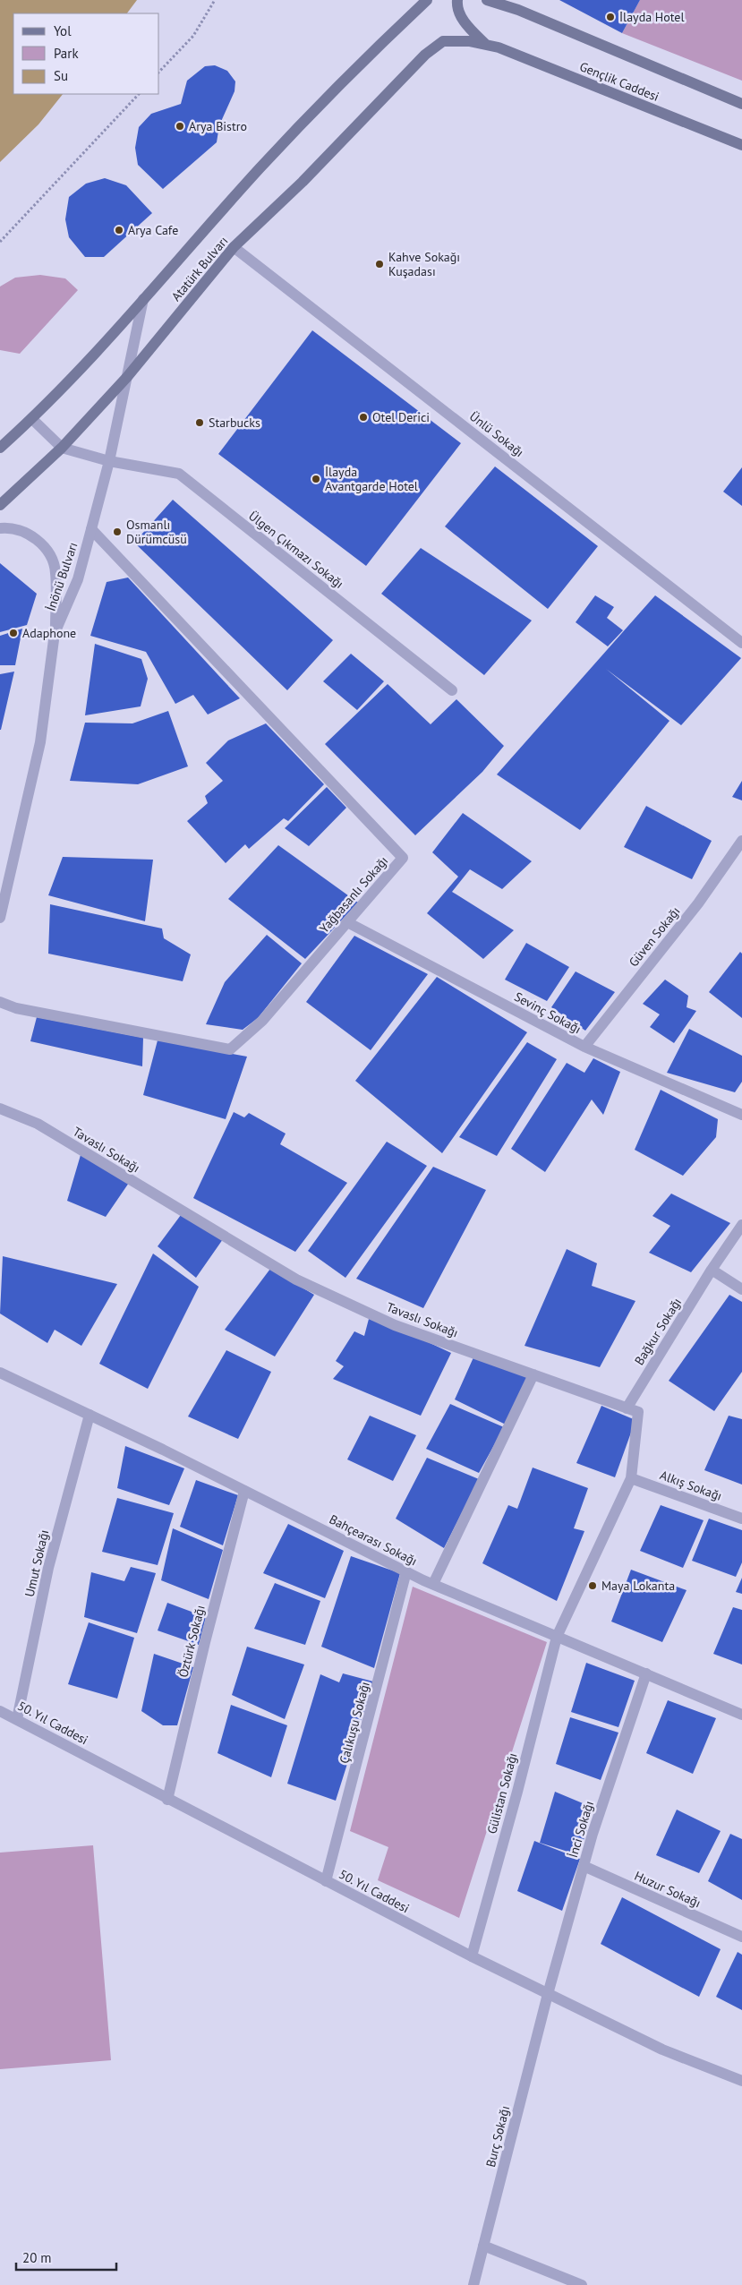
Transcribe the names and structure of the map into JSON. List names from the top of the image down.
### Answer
{
  "streets": {
    "main road": ["Gençlik Caddesi", "Atatürk Bulvarı"],
    "street": [
      "Ünlü Sokağı",
      "Ülgen Çıkmazı Sokağı",
      "İnönü Bulvarı",
      "Yağbasanlı Sokağı",
      "Güven Sokağı",
      "Sevinç Sokağı",
      "Tavaslı Sokağı",
      "Bağkur Sokağı",
      "Alkış Sokağı",
      "Bahçearası Sokağı",
      "Umut Sokağı",
      "Öztürk Sokağı",
      "50. Yıl Caddesi",
      "Çalıkuşu Sokağı",
      "Gülistan Sokağı",
      "İnci Sokağı",
      "Huzur Sokağı",
      "Burç Sokağı"
    ]
  },
  "crossings": [
    ["Gençlik Caddesi", "Atatürk Bulvarı"],
    ["Atatürk Bulvarı", "Ünlü Sokağı"],
    ["Atatürk Bulvarı", "Ülgen Çıkmazı Sokağı"],
    ["Atatürk Bulvarı", "İnönü Bulvarı"],
    ["Ülgen Çıkmazı Sokağı", "İnönü Bulvarı"],
    ["İnönü Bulvarı", "Yağbasanlı Sokağı"],
    ["Yağbasanlı Sokağı", "Sevinç Sokağı"],
    ["Güven Sokağı", "Sevinç Sokağı"],
    ["Tavaslı Sokağı", "Bağkur Sokağı"],
    ["Bahçearası Sokağı", "Umut Sokağı"],
    ["Bahçearası Sokağı", "Öztürk Sokağı"],
    ["Bahçearası Sokağı", "Çalıkuşu Sokağı"],
    ["Bahçearası Sokağı", "Gülistan Sokağı"],
    ["Bahçearası Sokağı", "İnci Sokağı"],
    ["Umut Sokağı", "50. Yıl Caddesi"],
    ["Öztürk Sokağı", "50. Yıl Caddesi"],
    ["50. Yıl Caddesi", "Çalıkuşu Sokağı"],
    ["50. Yıl Caddesi", "Gülistan Sokağı"],
    ["50. Yıl Caddesi", "İnci Sokağı"],
    ["50. Yıl Caddesi", "Burç Sokağı"],
    ["İnci Sokağı", "Huzur Sokağı"],
    ["İnci Sokağı", "Burç Sokağı"]
  ],
  "places": [
    "İlayda Hotel",
    "Arya Bistro",
    "Arya Cafe",
    "Kahve Sokağı Kuşadası",
    "Otel Derici",
    "Starbucks",
    "İlayda Avantgarde Hotel",
    "Osmanlı Dürümcüsü",
    "Adaphone",
    "Maya Lokanta"
  ],
  "legend": ["Yol", "Park", "Su"],
  "scale_bar": "20 m"
}
